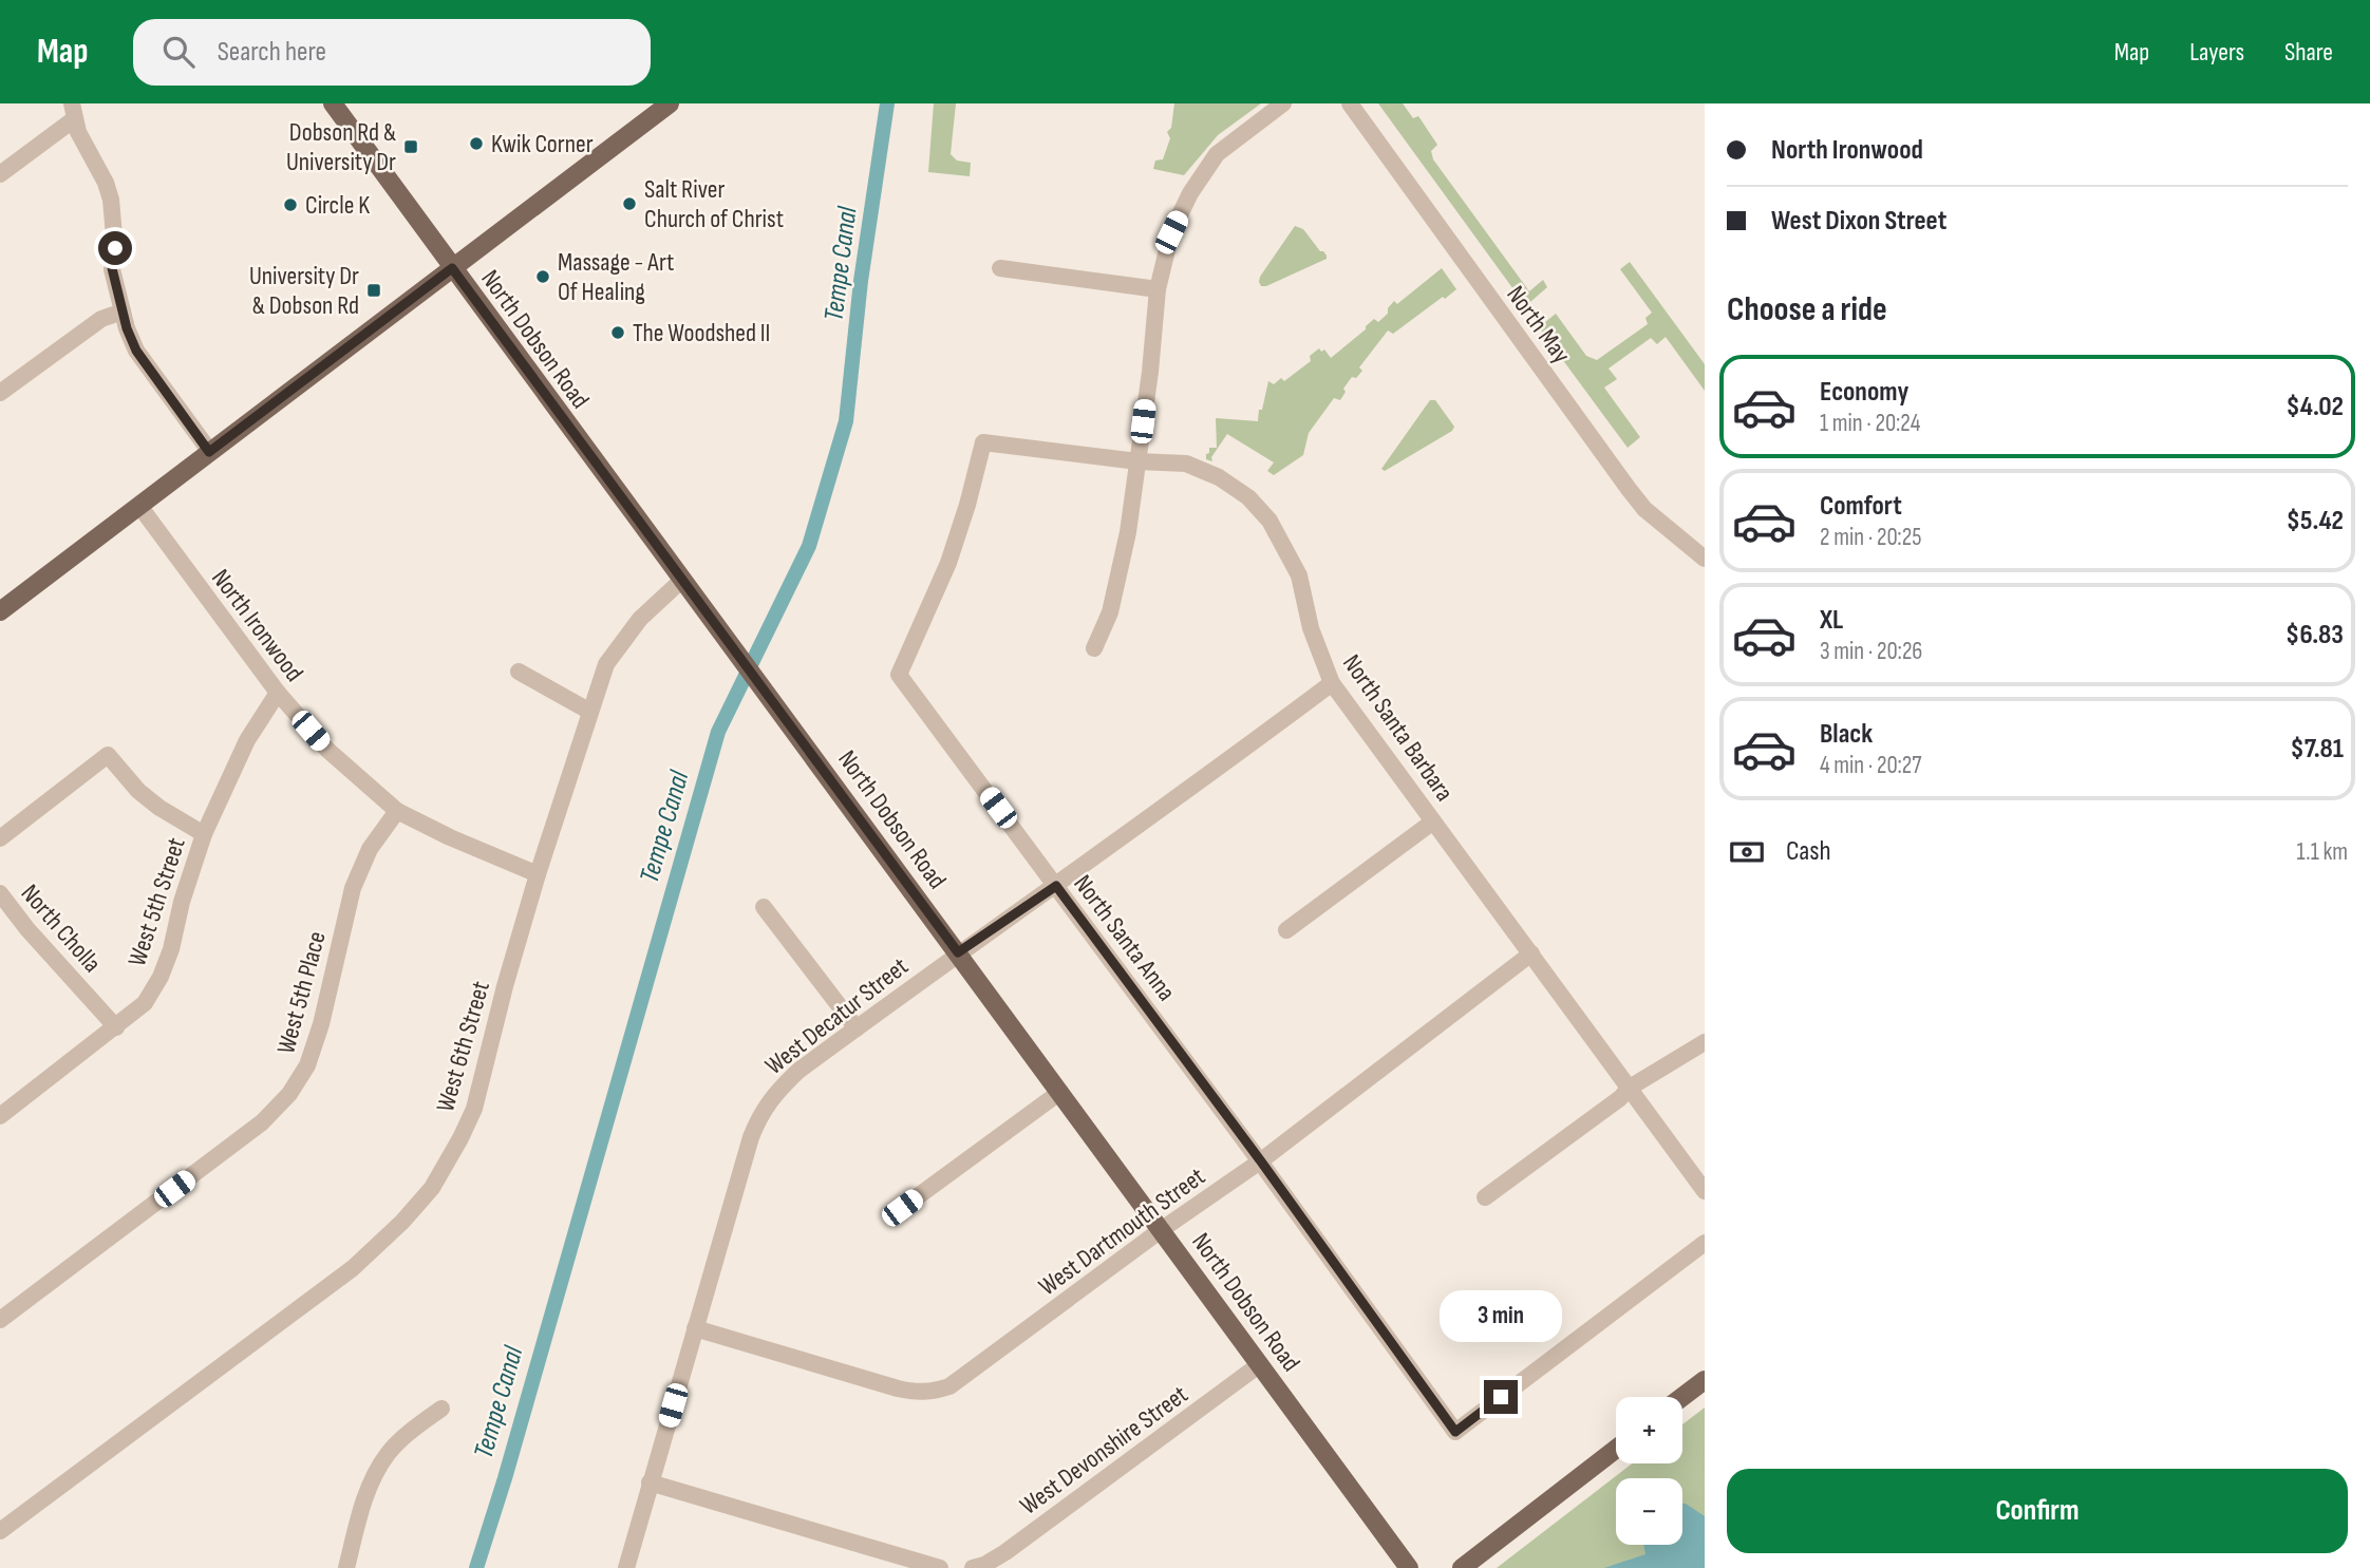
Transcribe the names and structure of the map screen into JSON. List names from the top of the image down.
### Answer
{
  "streets": {
    "main road": ["North Dobson Road"],
    "street": [
      "North May",
      "North Ironwood",
      "North Santa Barbara",
      "West 5th Street",
      "North Cholla",
      "North Santa Anna",
      "West 5th Place",
      "West Decatur Street",
      "West 6th Street",
      "West Dartmouth Street",
      "West Devonshire Street"
    ]
  },
  "crossings": [
    ["North Dobson Road", "West Decatur Street"],
    ["North Dobson Road", "West 6th Street"],
    ["North Dobson Road", "West Dartmouth Street"],
    ["North Dobson Road", "West Devonshire Street"],
    ["North Ironwood", "West 5th Street"],
    ["North Ironwood", "West 5th Place"],
    ["North Ironwood", "West 6th Street"],
    ["North Santa Barbara", "North Santa Anna"],
    ["North Santa Barbara", "West Decatur Street"],
    ["North Santa Barbara", "West Dartmouth Street"],
    ["West 5th Street", "North Cholla"],
    ["North Santa Anna", "West Decatur Street"],
    ["North Santa Anna", "West Dartmouth Street"],
    ["West Decatur Street", "West Dartmouth Street"]
  ],
  "water": ["Tempe Canal"],
  "places": {
    "other": [
      "Kwik Corner",
      "Salt River Church of Christ",
      "Circle K",
      "Massage - Art Of Healing",
      "The Woodshed II"
    ],
    "transit": ["Dobson Rd & University Dr", "University Dr & Dobson Rd"]
  },
  "page": {
    "header": "Map",
    "search": "Search here",
    "nav": ["Map", "Layers", "Share"],
    "banner": ["North Ironwood", "West Dixon Street"],
    "heading": "Choose a ride",
    "list": [
      {
        "name": "Economy",
        "note": "1 min · 20:24",
        "value": "$4.02"
      },
      {
        "name": "Comfort",
        "note": "2 min · 20:25",
        "value": "$5.42"
      },
      {
        "name": "XL",
        "note": "3 min · 20:26",
        "value": "$6.83"
      },
      {
        "name": "Black",
        "note": "4 min · 20:27",
        "value": "$7.81"
      }
    ],
    "pay": ["Cash", "1.1 km"],
    "bubble": "3 min",
    "map_buttons": ["+", "−"],
    "buttons": "Confirm"
  }
}
